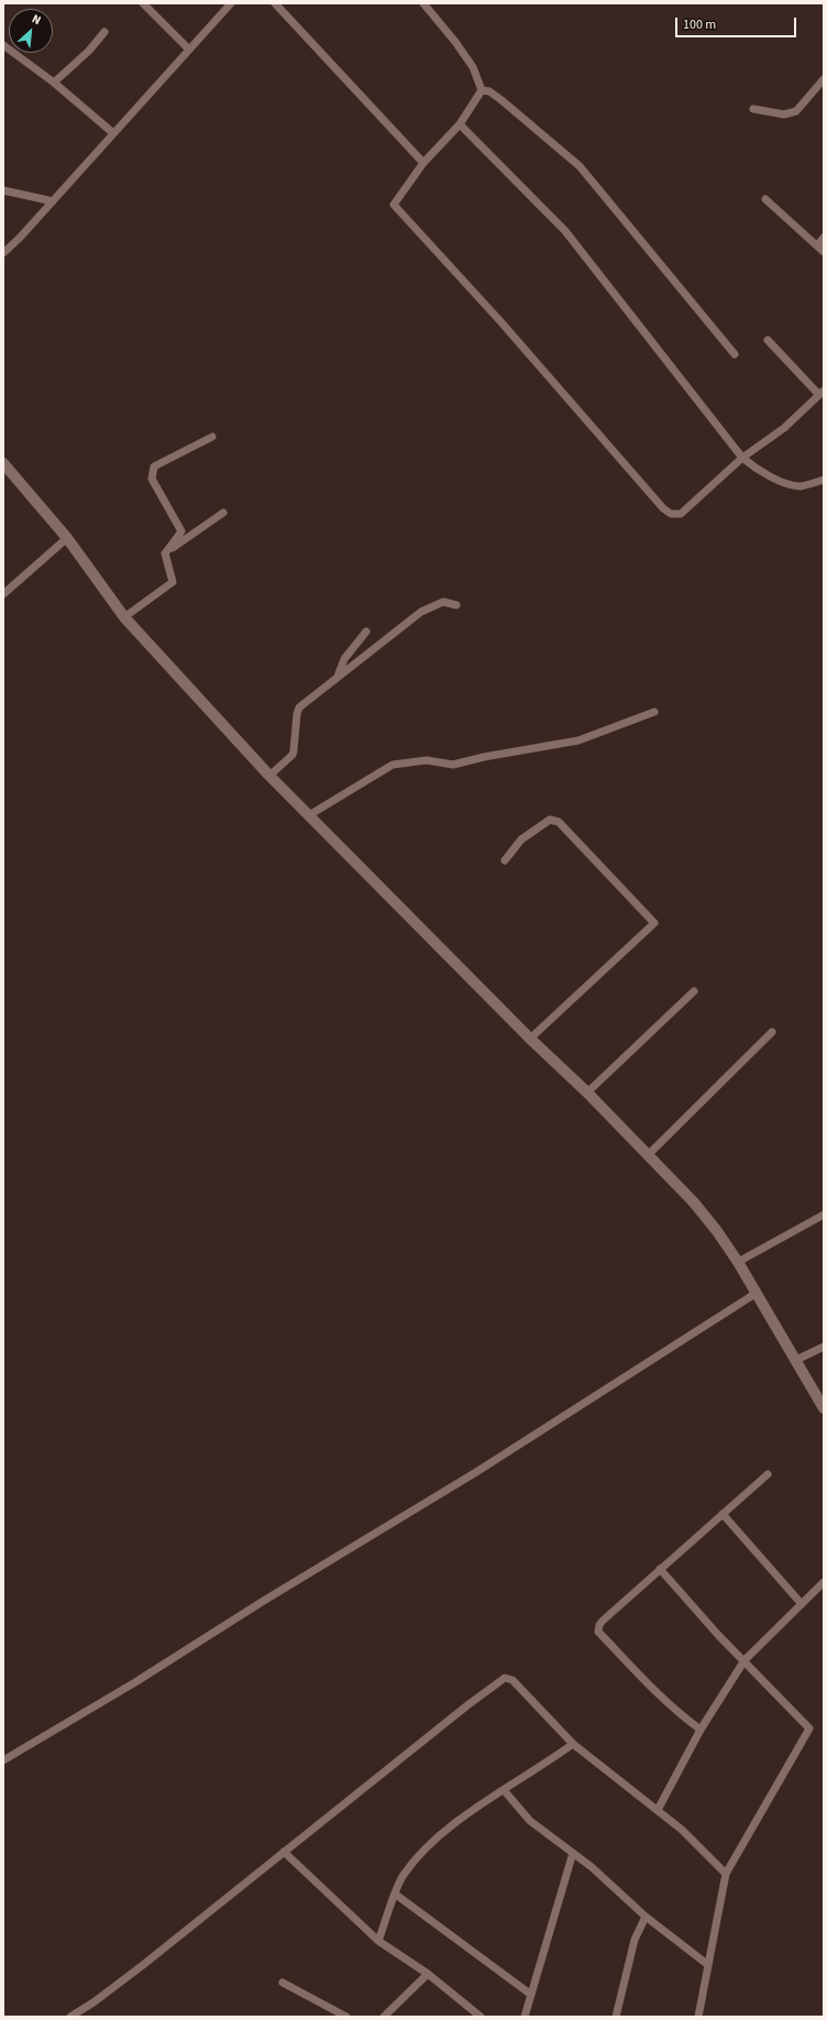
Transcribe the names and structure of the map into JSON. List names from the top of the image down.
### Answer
{
  "scale_bar": "100 m",
  "north": "top right"
}
